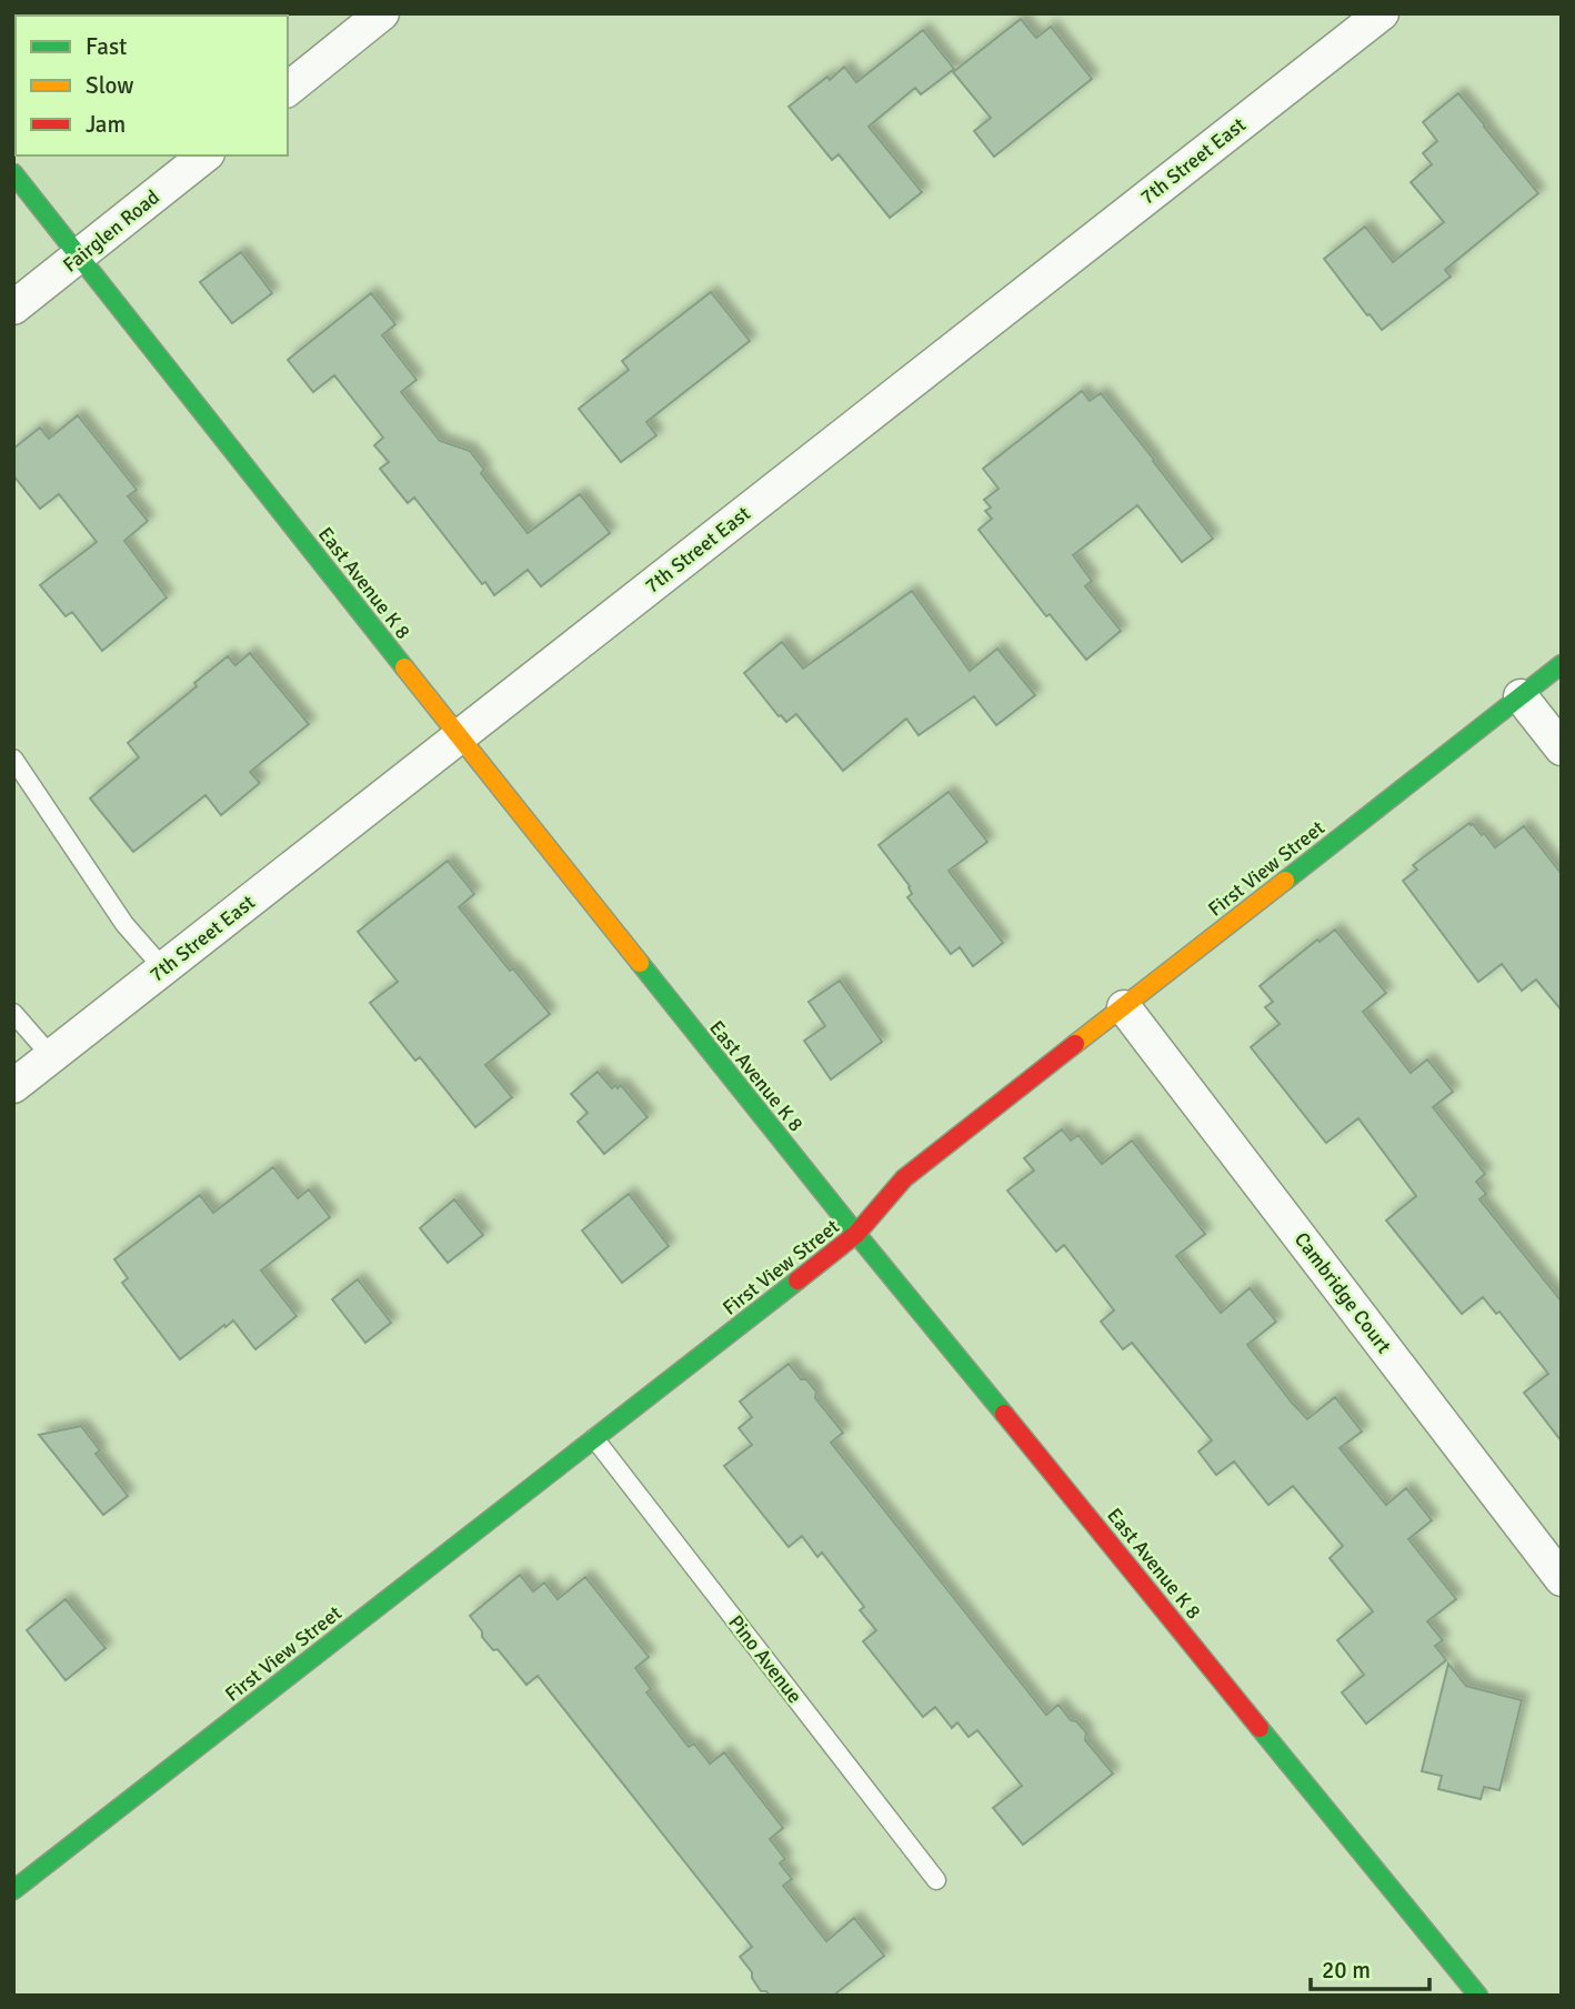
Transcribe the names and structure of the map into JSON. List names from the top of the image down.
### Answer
{
  "streets": {
    "street": [
      "7th Street East",
      "Fairglen Road",
      "East Avenue K 8",
      "First View Street",
      "Cambridge Court"
    ],
    "lane": ["Pino Avenue"]
  },
  "crossings": [
    ["7th Street East", "East Avenue K 8"],
    ["Fairglen Road", "East Avenue K 8"],
    ["East Avenue K 8", "First View Street"],
    ["First View Street", "Cambridge Court"],
    ["First View Street", "Pino Avenue"]
  ],
  "legend": ["Fast", "Slow", "Jam"],
  "scale_bar": "20 m"
}
